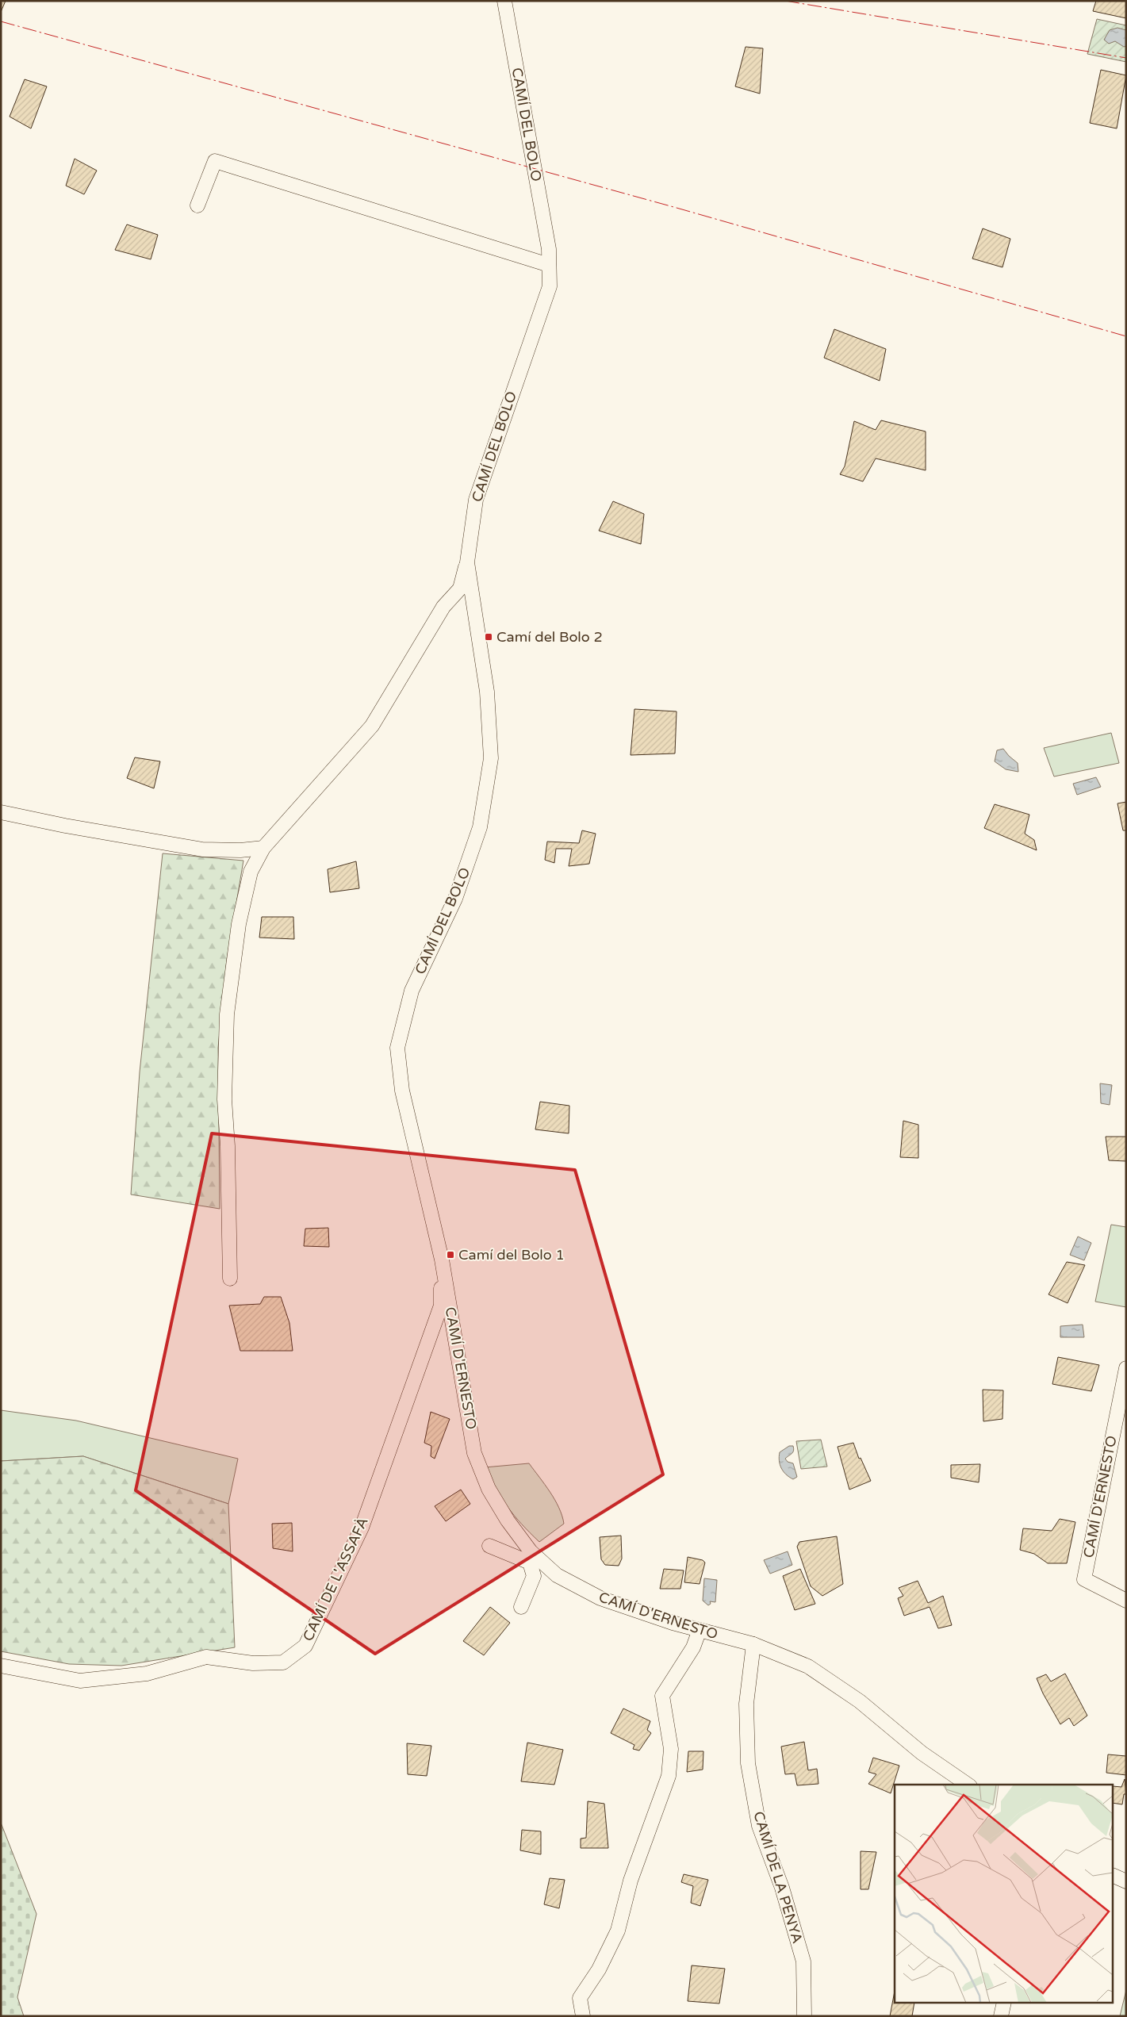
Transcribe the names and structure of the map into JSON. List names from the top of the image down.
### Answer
{
  "streets": {
    "street": [
      "CAMÍ DEL BOLO",
      "CAMÍ D'ERNESTO",
      "CAMÍ DE L'ASSAFÀ",
      "CAMÍ DE LA PENYA"
    ]
  },
  "crossings": [
    ["CAMÍ DEL BOLO", "CAMÍ D'ERNESTO"],
    ["CAMÍ DEL BOLO", "CAMÍ DE L'ASSAFÀ"],
    ["CAMÍ D'ERNESTO", "CAMÍ DE L'ASSAFÀ"],
    ["CAMÍ D'ERNESTO", "CAMÍ DE LA PENYA"]
  ],
  "places": {
    "transit": ["Camí del Bolo 2", "Camí del Bolo 1"]
  }
}
